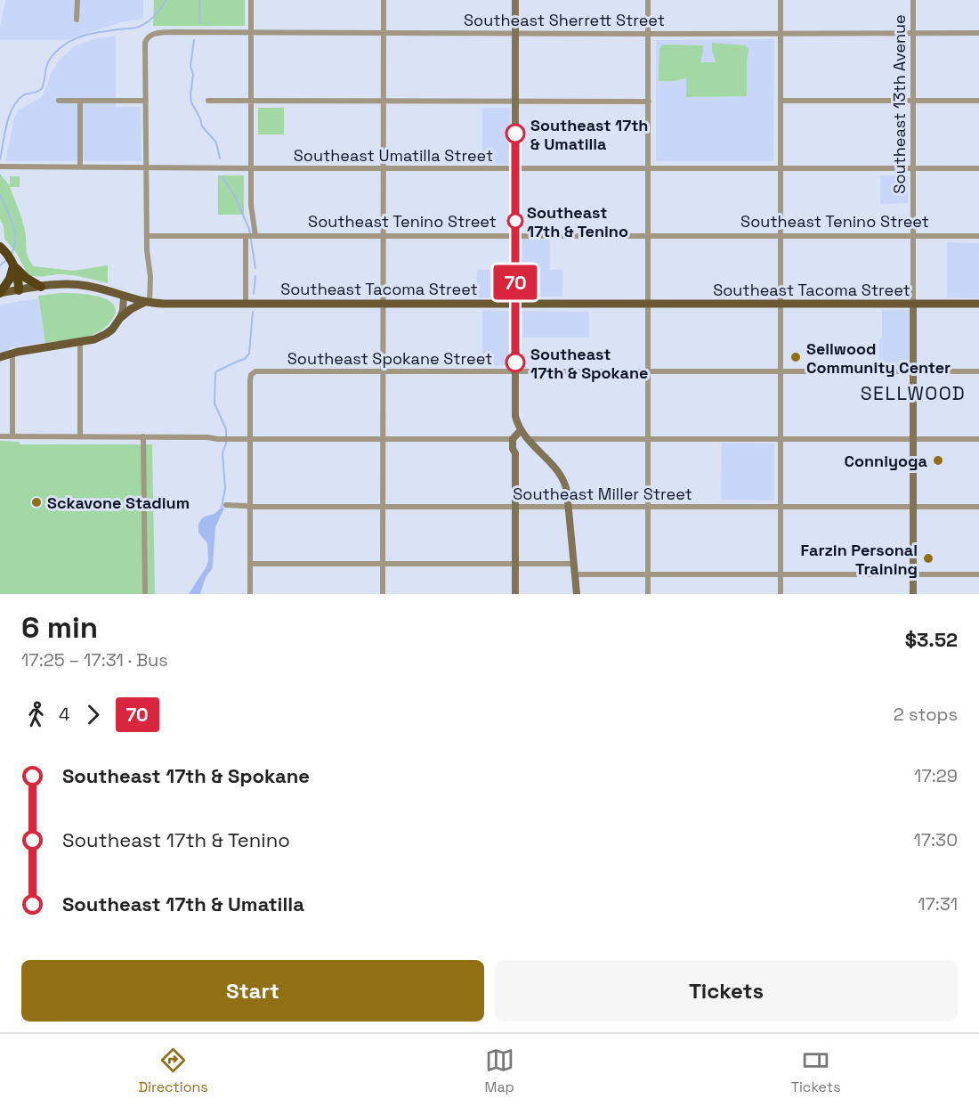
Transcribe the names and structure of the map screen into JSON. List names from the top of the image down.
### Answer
{
  "streets": {
    "main road": ["Southeast 13th Avenue", "Southeast Tacoma Street"],
    "street": [
      "Southeast Sherrett Street",
      "Southeast Umatilla Street",
      "Southeast Tenino Street",
      "Southeast Spokane Street",
      "Southeast Miller Street"
    ]
  },
  "crossings": [
    ["Southeast Sherrett Street", "Southeast 13th Avenue"],
    ["Southeast 13th Avenue", "Southeast Umatilla Street"],
    ["Southeast 13th Avenue", "Southeast Tenino Street"],
    ["Southeast 13th Avenue", "Southeast Tacoma Street"],
    ["Southeast 13th Avenue", "Southeast Spokane Street"],
    ["Southeast 13th Avenue", "Southeast Miller Street"]
  ],
  "districts": ["SELLWOOD"],
  "places": [
    "Southeast 17th & Umatilla",
    "Southeast 17th & Tenino",
    "Sellwood Community Center",
    "Southeast 17th & Spokane",
    "Conniyoga",
    "Sckavone Stadium",
    "Farzin Personal Training"
  ],
  "lines": ["bus line 70"],
  "page": {
    "on_map": "70",
    "heading": ["6 min", "17:25 – 17:31 · Bus", "$3.52"],
    "legs": ["4", "70", "2 stops"],
    "list": [
      {
        "name": "Southeast 17th & Spokane",
        "value": "17:29"
      },
      {
        "name": "Southeast 17th & Tenino",
        "value": "17:30"
      },
      {
        "name": "Southeast 17th & Umatilla",
        "value": "17:31"
      }
    ],
    "buttons": ["Start", "Tickets"],
    "tabs": ["Directions", "Map", "Tickets"]
  }
}
